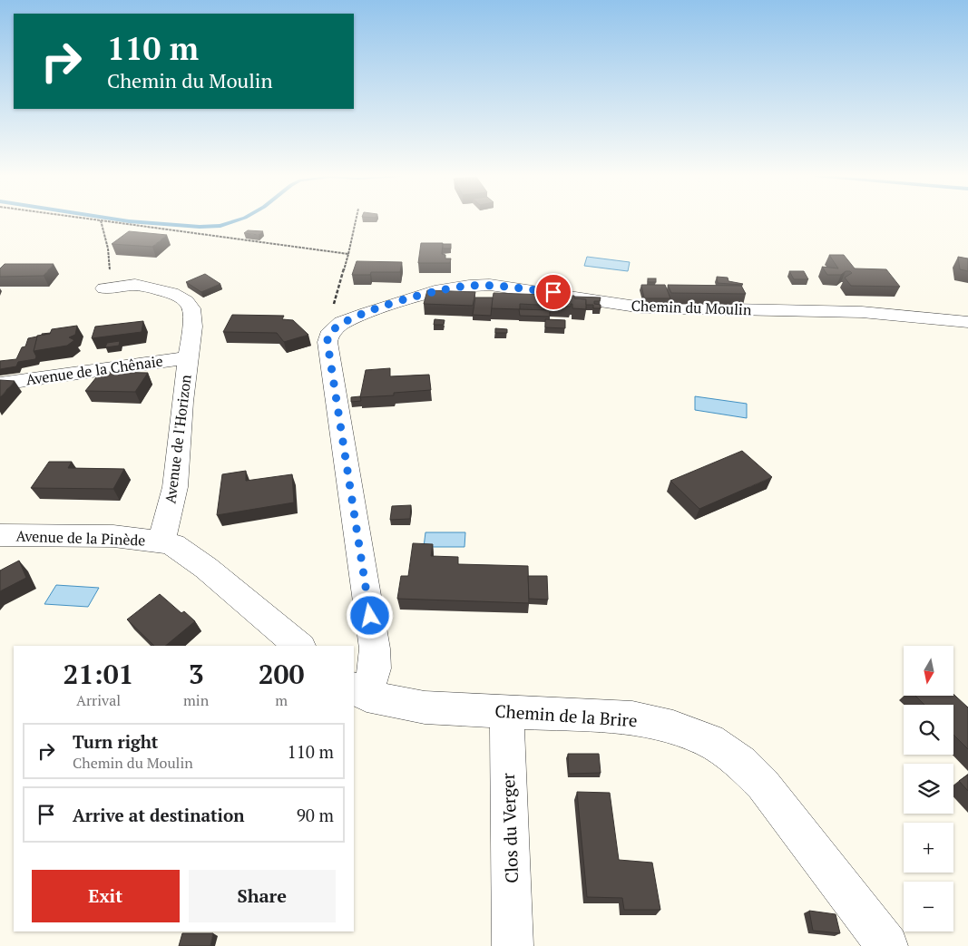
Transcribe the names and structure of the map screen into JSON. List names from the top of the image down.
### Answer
{
  "streets": {
    "street": [
      "Chemin du Moulin",
      "Avenue de la Chênaie",
      "Avenue de l'Horizon",
      "Avenue de la Pinède",
      "Chemin de la Brire",
      "Clos du Verger"
    ]
  },
  "crossings": [
    ["Avenue de la Chênaie", "Avenue de l'Horizon"],
    ["Avenue de l'Horizon", "Avenue de la Pinède"],
    ["Chemin de la Brire", "Clos du Verger"]
  ],
  "north": "bottom",
  "page": {
    "turn": ["110 m", "Chemin du Moulin"],
    "map_buttons": ["+", "−"],
    "eta": [
      "21:01",
      "Arrival",
      "3",
      "min",
      "200",
      "m"
    ],
    "list": [
      {
        "name": "Turn right",
        "note": "Chemin du Moulin",
        "value": "110 m"
      },
      {
        "name": "Arrive at destination",
        "value": "90 m"
      }
    ],
    "buttons": ["Exit", "Share"]
  }
}
